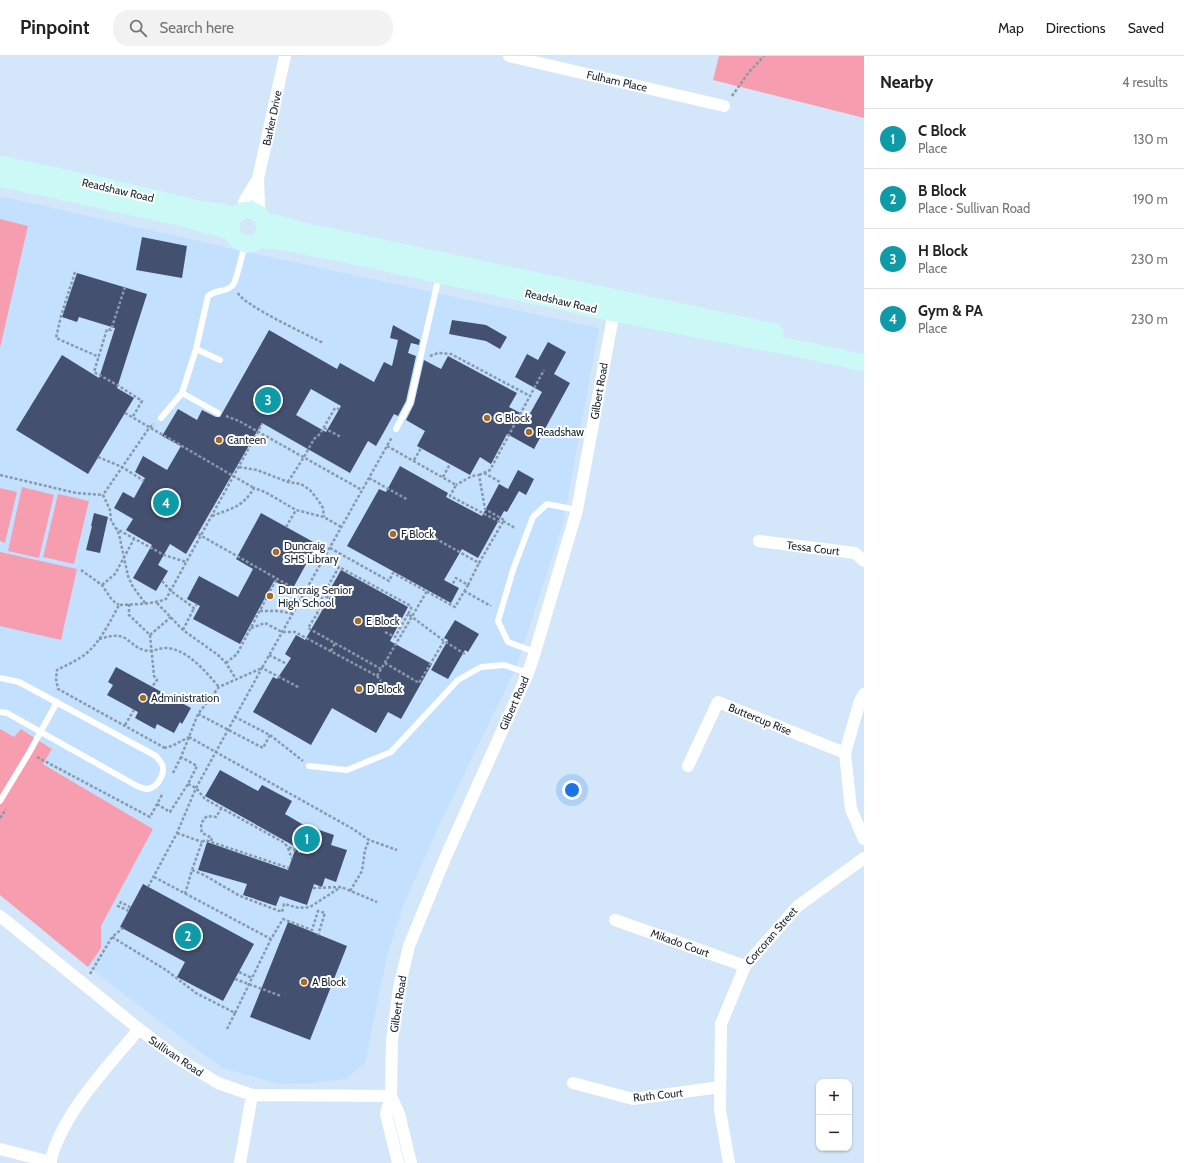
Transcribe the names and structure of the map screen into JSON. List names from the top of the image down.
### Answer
{
  "streets": {
    "street": [
      "Fulham Place",
      "Barker Drive",
      "Readshaw Road",
      "Gilbert Road",
      "Tessa Court",
      "Buttercup Rise",
      "Corcoran Street",
      "Mikado Court",
      "Sullivan Road",
      "Ruth Court"
    ]
  },
  "crossings": [
    ["Barker Drive", "Readshaw Road"],
    ["Readshaw Road", "Gilbert Road"],
    ["Gilbert Road", "Sullivan Road"],
    ["Corcoran Street", "Mikado Court"],
    ["Corcoran Street", "Ruth Court"]
  ],
  "places": [
    "G Block",
    "Readshaw",
    "Canteen",
    "F Block",
    "Duncraig SHS Library",
    "Duncraig Senior High School",
    "E Block",
    "D Block",
    "Administration",
    "A Block"
  ],
  "page": {
    "header": "Pinpoint",
    "search": "Search here",
    "nav": ["Map", "Directions", "Saved"],
    "heading": ["Nearby", "4 results"],
    "list": [
      {
        "mark": "1",
        "name": "C Block",
        "note": "Place",
        "value": "130 m"
      },
      {
        "mark": "2",
        "name": "B Block",
        "note": "Place · Sullivan Road",
        "value": "190 m"
      },
      {
        "mark": "3",
        "name": "H Block",
        "note": "Place",
        "value": "230 m"
      },
      {
        "mark": "4",
        "name": "Gym & PA",
        "note": "Place",
        "value": "230 m"
      }
    ],
    "pins": [
      "3",
      "4",
      "1",
      "2"
    ],
    "map_buttons": ["+", "−"]
  }
}
